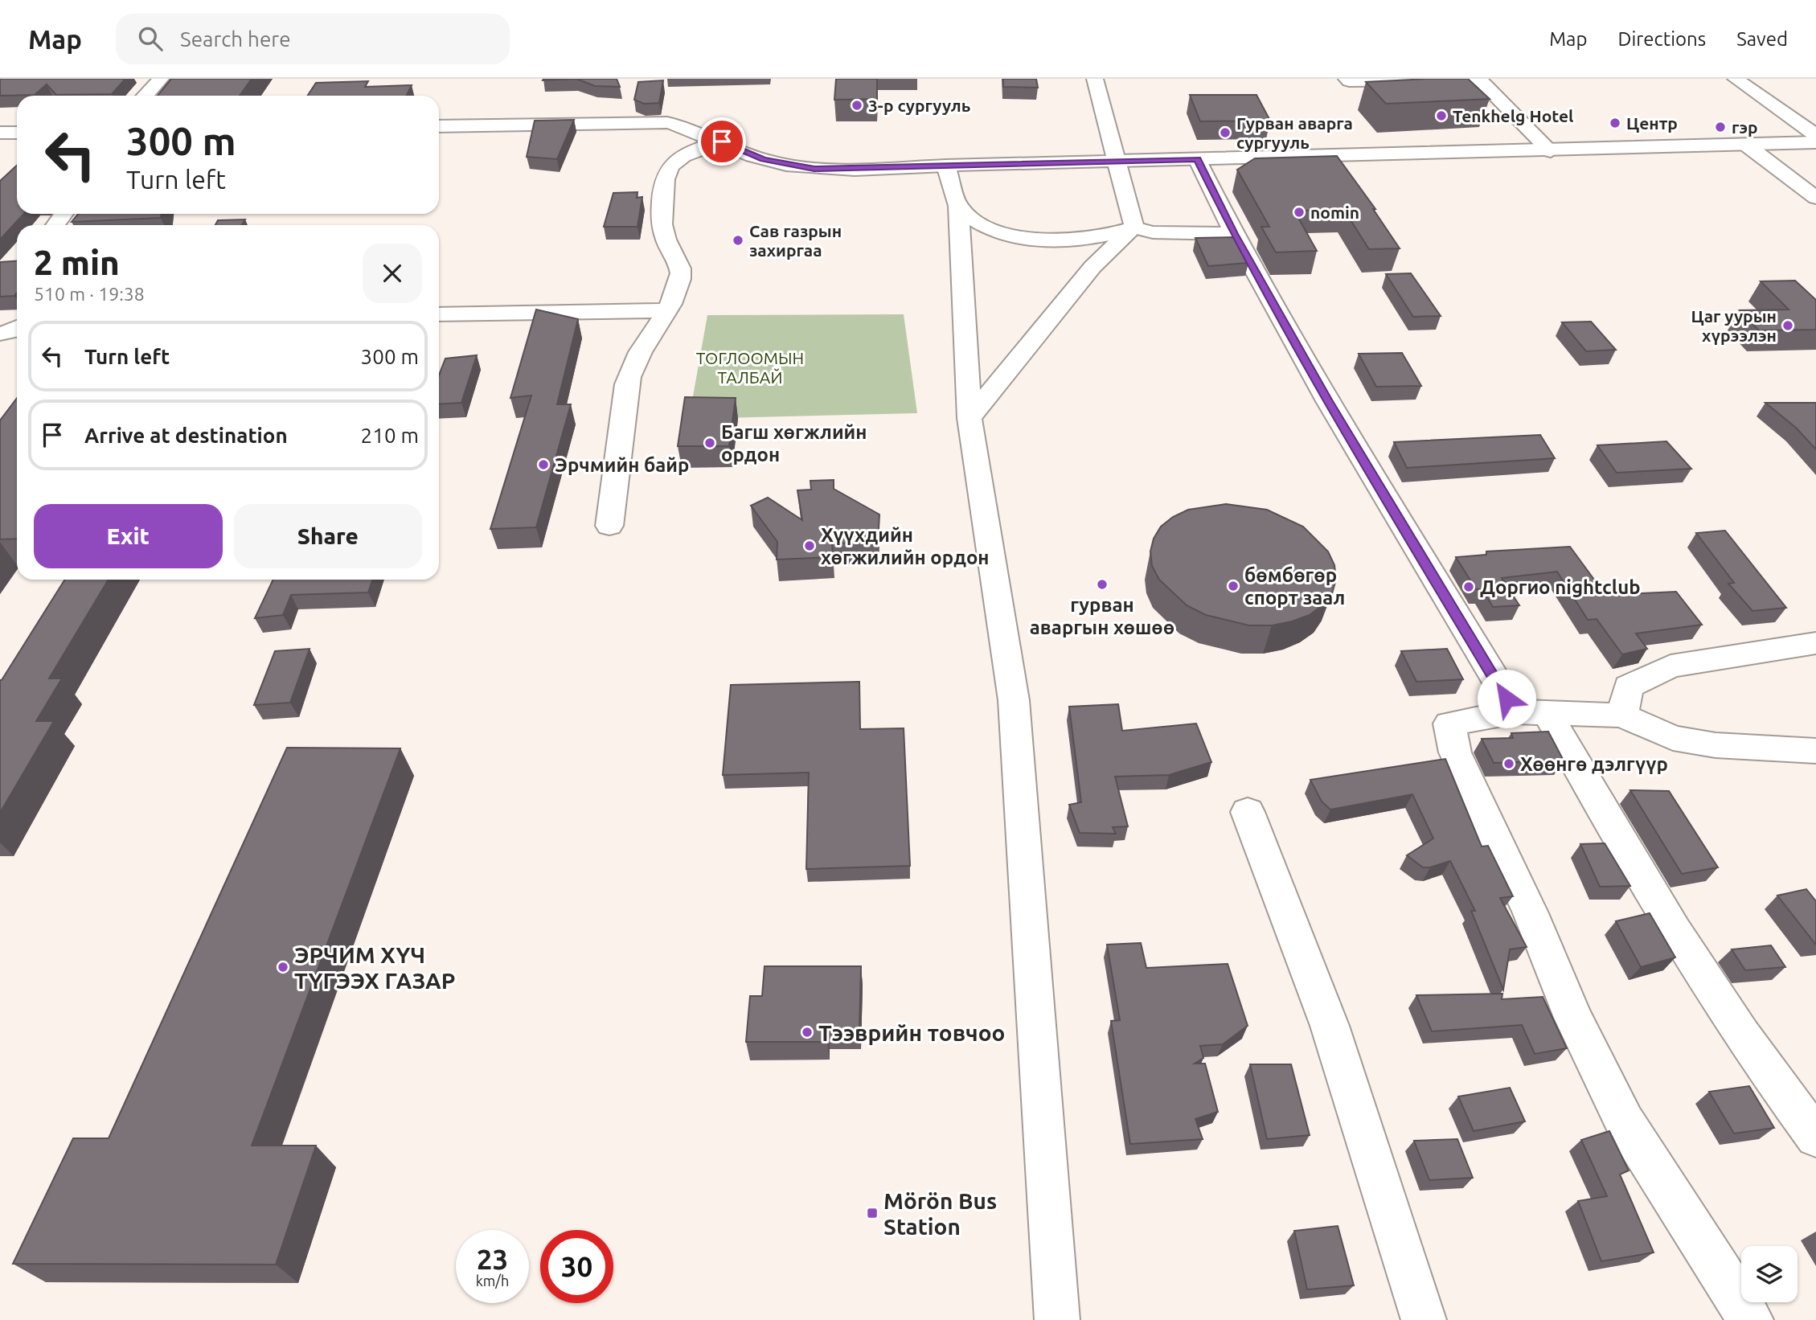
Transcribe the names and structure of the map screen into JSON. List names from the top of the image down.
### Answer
{
  "parks": ["ТОГЛООМЫН ТАЛБАЙ"],
  "places": {
    "other": [
      "3-р сургууль",
      "Tenkhelg Hotel",
      "Центр",
      "гэр",
      "Гурван аварга сургууль",
      "nomin",
      "Сав газрын захиргаа",
      "Цаг уурын хүрээлэн",
      "Багш хөгжлийн ордон",
      "Эрчмийн байр",
      "Хүүхдийн хөгжилийн ордон",
      "гурван аваргын хөшөө",
      "бөмбөгөр спорт заал",
      "Доргио nightclub",
      "Хөөнгө дэлгүүр",
      "ЭРЧИМ ХҮЧ ТҮГЭЭХ ГАЗАР",
      "Тээврийн товчоо"
    ],
    "transit": ["Mörön Bus Station"]
  },
  "page": {
    "header": "Map",
    "search": "Search here",
    "nav": ["Map", "Directions", "Saved"],
    "turn": ["300 m", "Turn left"],
    "heading": ["2 min", "510 m · 19:38"],
    "list": [
      {
        "name": "Turn left",
        "value": "300 m"
      },
      {
        "name": "Arrive at destination",
        "value": "210 m"
      }
    ],
    "buttons": ["Exit", "Share"],
    "speed": "23 km/h",
    "limit": "30"
  }
}
